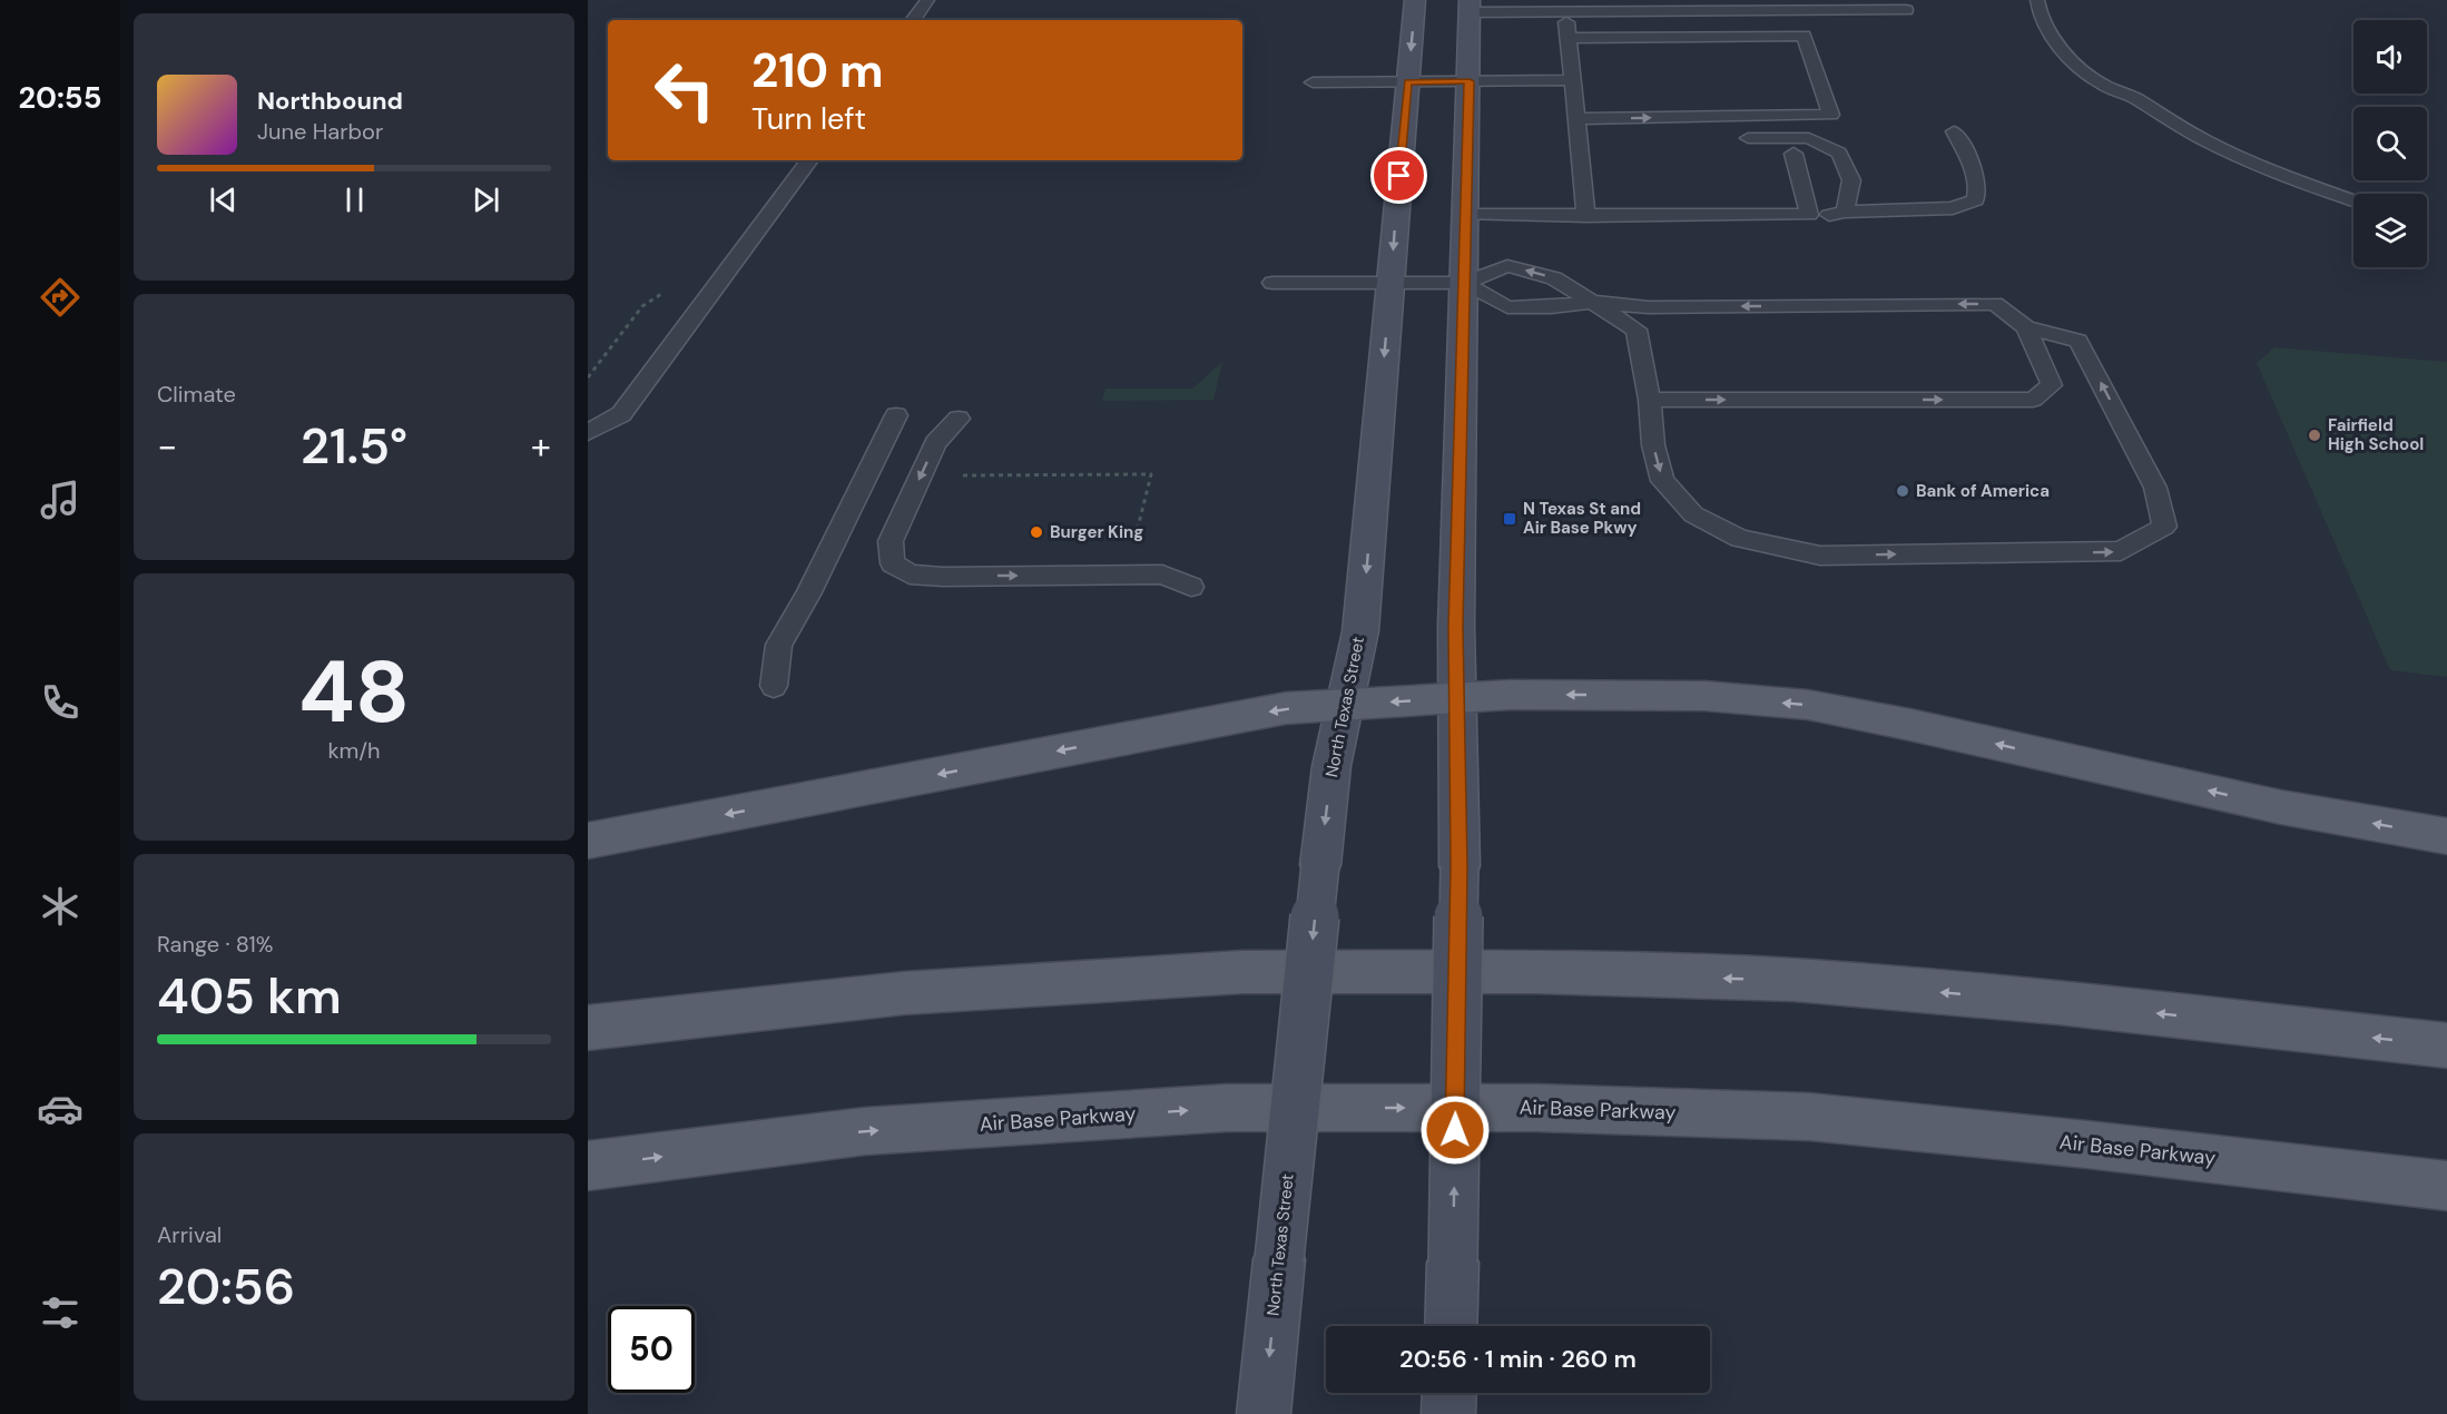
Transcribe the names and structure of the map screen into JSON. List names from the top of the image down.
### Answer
{
  "streets": {
    "main road": ["North Texas Street", "Air Base Parkway"]
  },
  "places": {
    "other": ["Fairfield High School", "Bank of America", "Burger King"],
    "transit": ["N Texas St and Air Base Pkwy"]
  },
  "page": {
    "tabs": "20:55",
    "turn": ["210 m", "Turn left"],
    "song": ["Northbound", "June Harbor"],
    "tile": [
      "Climate",
      ["48", "km/h"],
      ["Range · 81%", "405 km"],
      ["Arrival", "20:56"]
    ],
    "heat": ["−", "21.5°", "+"],
    "limit": "50",
    "trip": "20:56 · 1 min · 260 m"
  }
}
